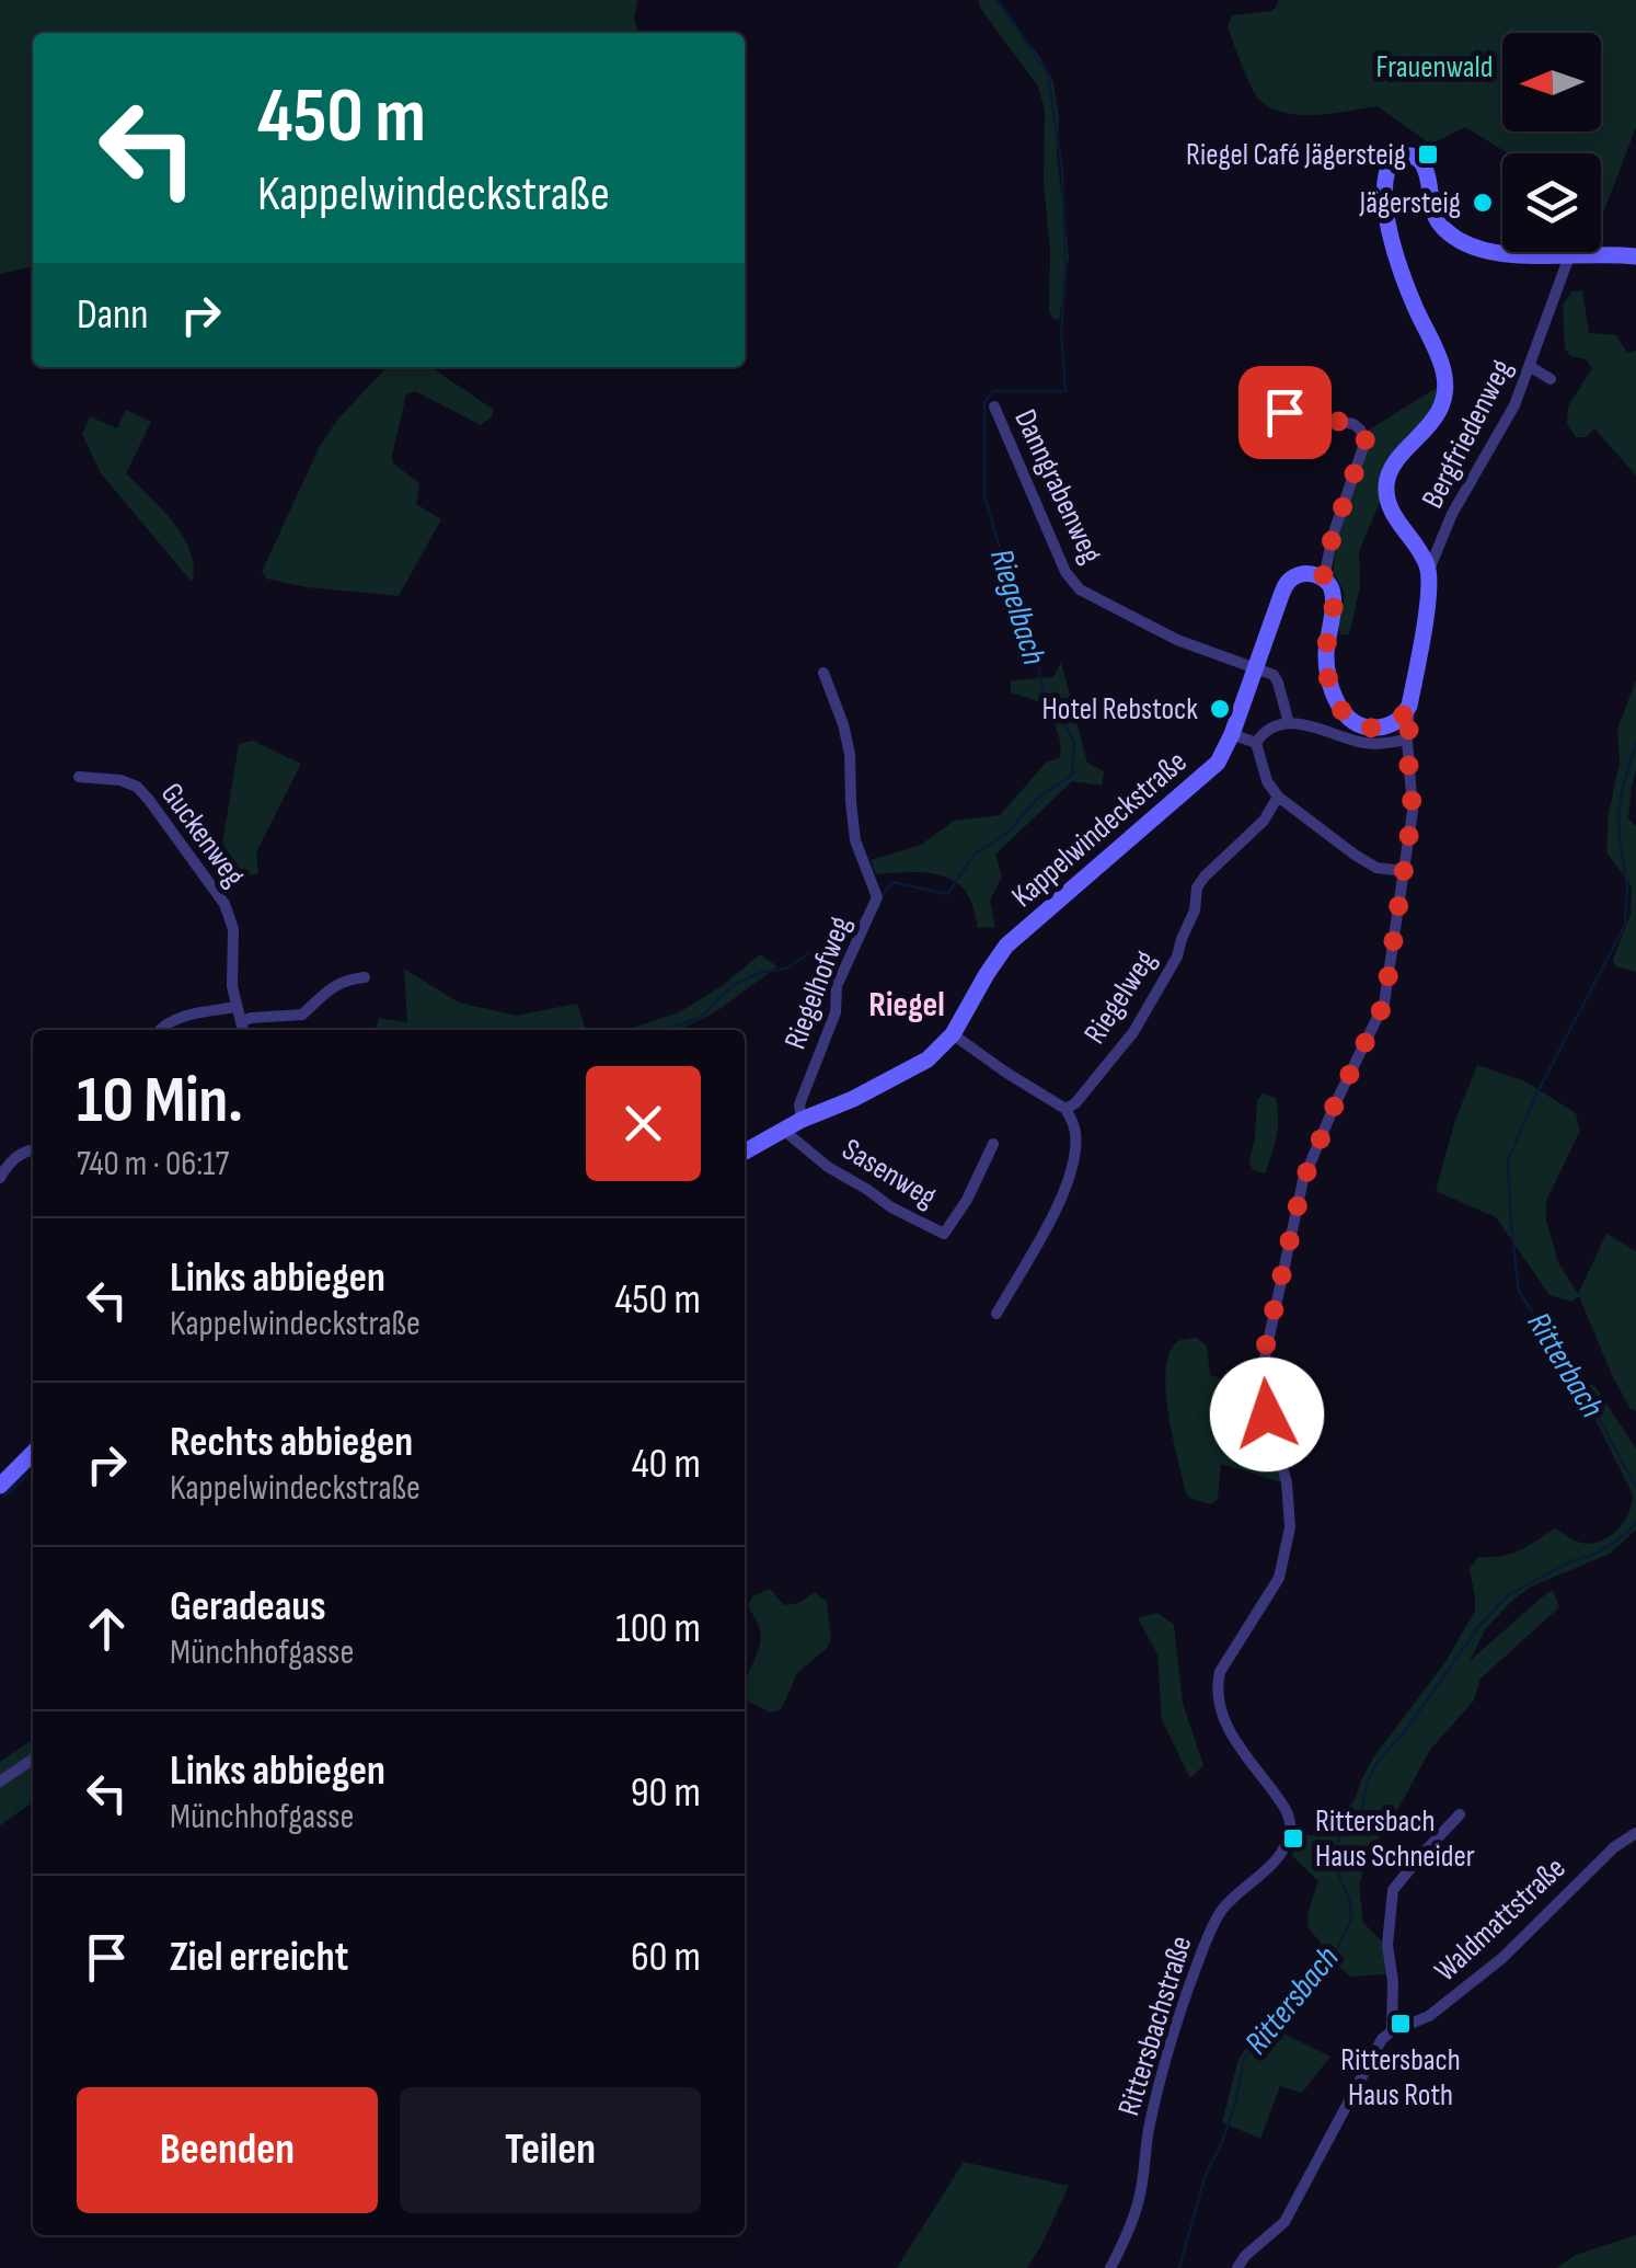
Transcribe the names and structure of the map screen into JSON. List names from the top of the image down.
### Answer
{
  "streets": {
    "street": [
      "Bergfriedenweg",
      "Danngrabenweg",
      "Kappelwindeckstraße",
      "Guckenweg",
      "Riegelhofweg",
      "Riegelweg",
      "Sasenweg",
      "Waldmattstraße",
      "Rittersbachstraße"
    ]
  },
  "crossings": [
    ["Danngrabenweg", "Kappelwindeckstraße"],
    ["Kappelwindeckstraße", "Riegelhofweg"],
    ["Kappelwindeckstraße", "Sasenweg"]
  ],
  "districts": ["Riegel"],
  "water": ["Riegelbach", "Ritterbach", "Rittersbach"],
  "parks": ["Frauenwald"],
  "places": {
    "transit": ["Riegel Café Jägersteig", "Rittersbach Haus Schneider", "Rittersbach Haus Roth"],
    "other": ["Jägersteig", "Hotel Rebstock"]
  },
  "north": "left",
  "page": {
    "turn": ["450 m", "Kappelwindeckstraße"],
    "then": "Dann",
    "heading": ["10 Min.", "740 m · 06:17"],
    "list": [
      {
        "name": "Links abbiegen",
        "note": "Kappelwindeckstraße",
        "value": "450 m"
      },
      {
        "name": "Rechts abbiegen",
        "note": "Kappelwindeckstraße",
        "value": "40 m"
      },
      {
        "name": "Geradeaus",
        "note": "Münchhofgasse",
        "value": "100 m"
      },
      {
        "name": "Links abbiegen",
        "note": "Münchhofgasse",
        "value": "90 m"
      },
      {
        "name": "Ziel erreicht",
        "value": "60 m"
      }
    ],
    "buttons": ["Beenden", "Teilen"]
  }
}
